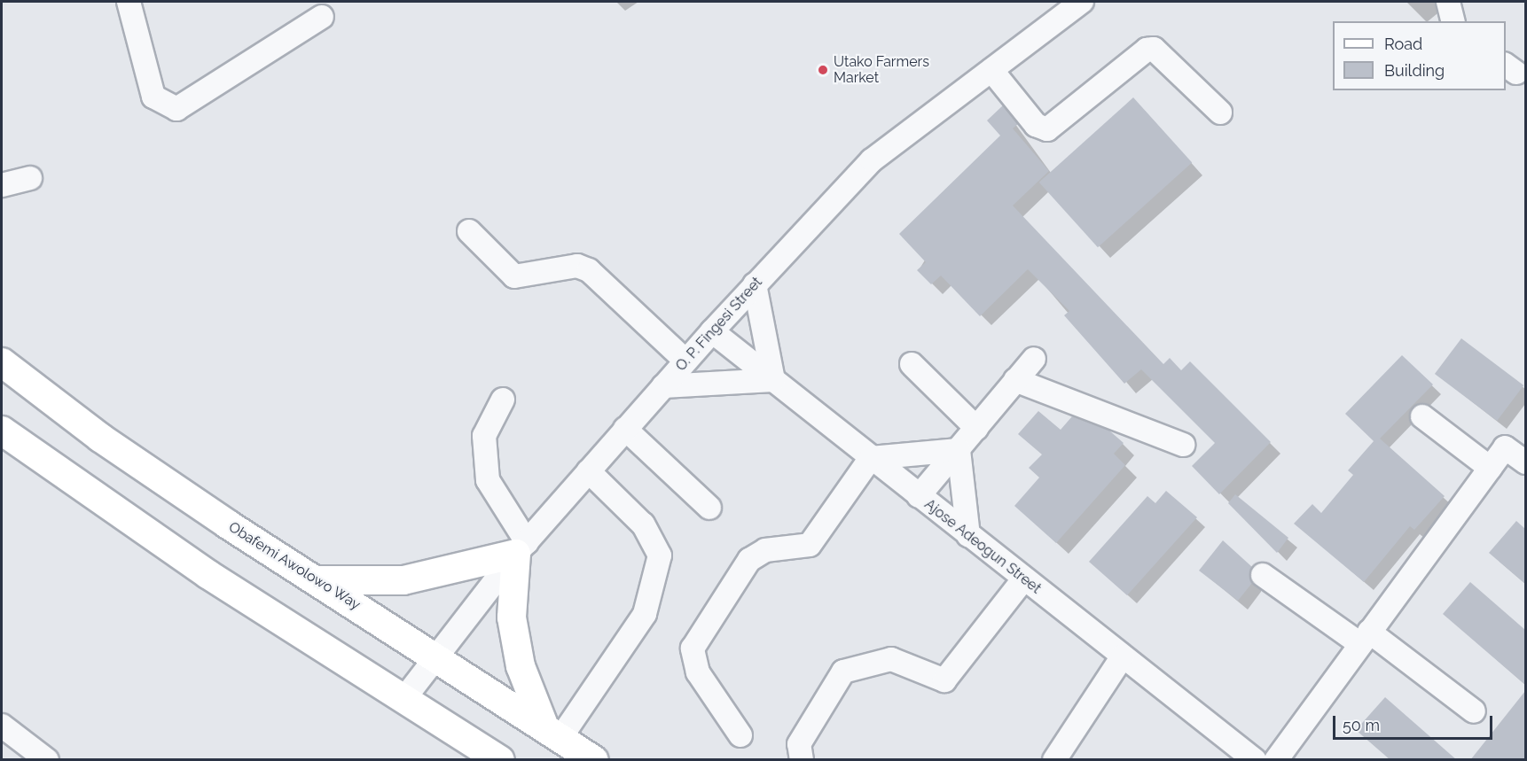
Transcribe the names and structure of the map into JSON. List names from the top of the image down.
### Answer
{
  "streets": {
    "main road": ["Obafemi Awolowo Way"],
    "street": ["O. P. Fingesi Street", "Ajose Adeogun Street"]
  },
  "crossings": [
    ["O. P. Fingesi Street", "Ajose Adeogun Street"],
    ["O. P. Fingesi Street", "Obafemi Awolowo Way"]
  ],
  "places": ["Utako Farmers Market"],
  "legend": ["Road", "Building"],
  "scale_bar": "50 m"
}
